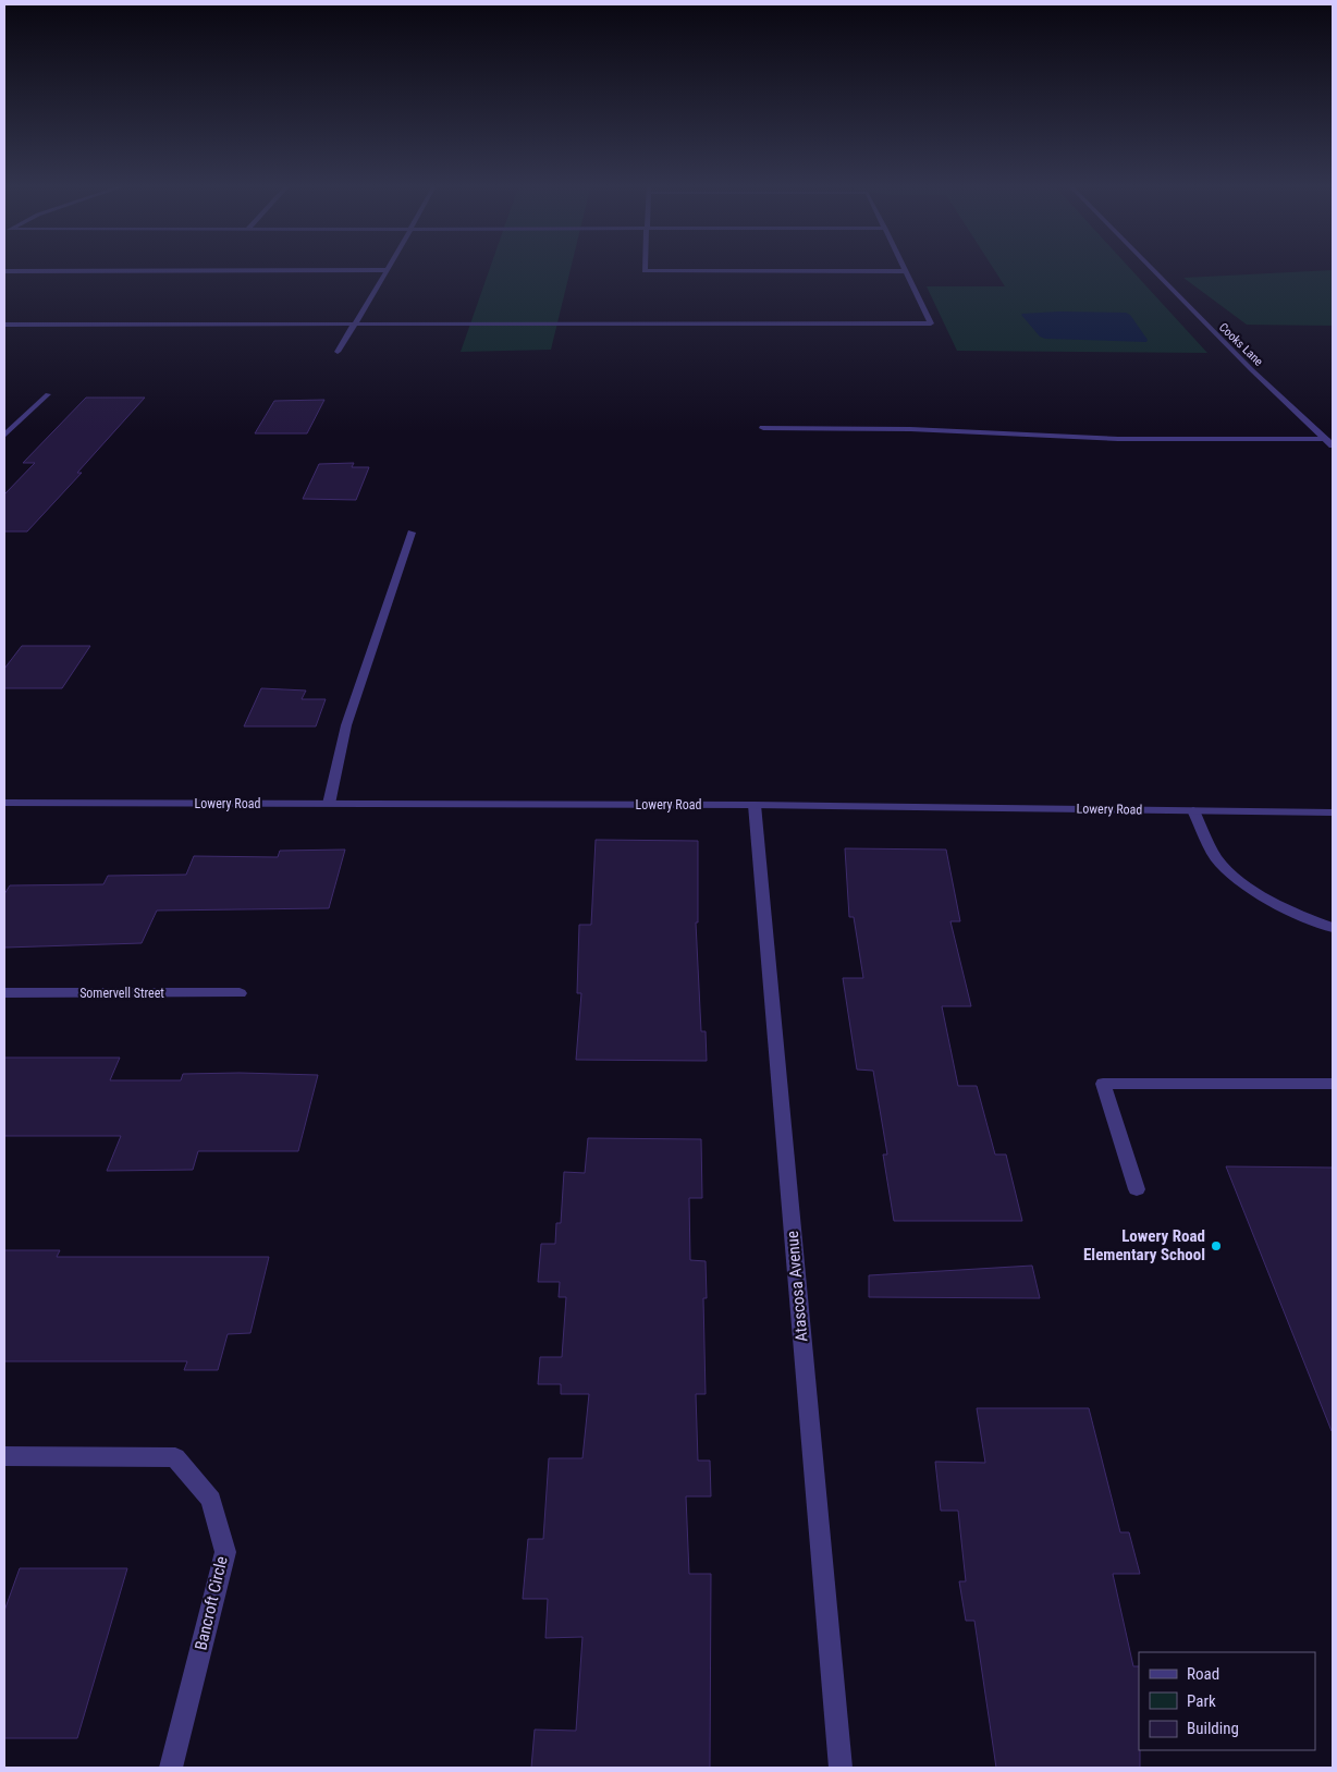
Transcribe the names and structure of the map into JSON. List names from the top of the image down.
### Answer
{
  "streets": {
    "street": [
      "Cooks Lane",
      "Lowery Road",
      "Somervell Street",
      "Atascosa Avenue",
      "Bancroft Circle"
    ]
  },
  "crossings": [
    ["Lowery Road", "Atascosa Avenue"]
  ],
  "places": ["Lowery Road Elementary School"],
  "legend": ["Road", "Park", "Building"]
}
